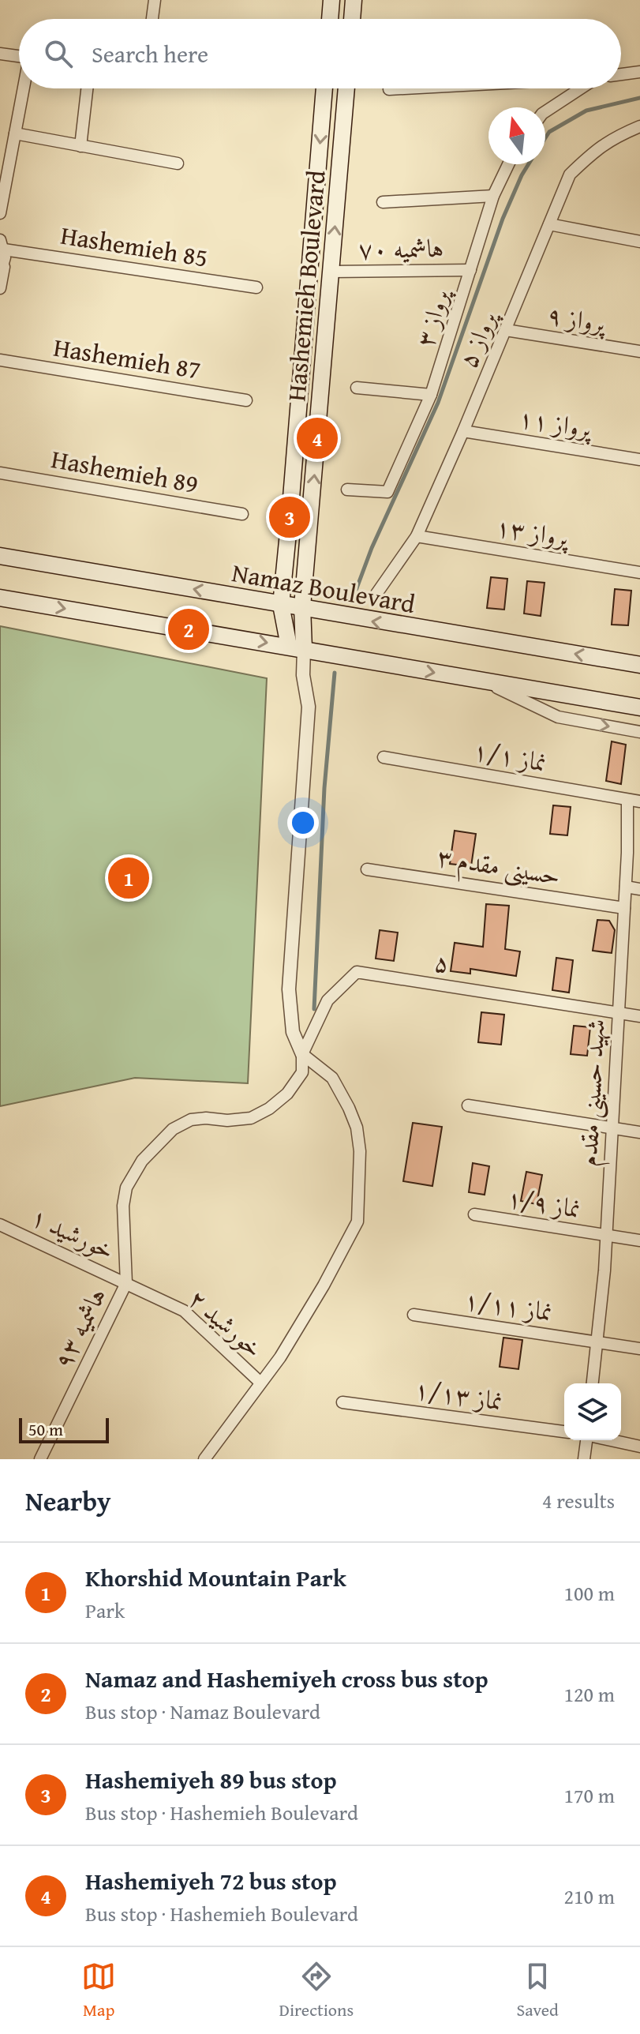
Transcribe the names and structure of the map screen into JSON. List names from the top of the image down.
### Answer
{
  "streets": {
    "main road": ["Hashemieh Boulevard", "Namaz Boulevard"],
    "street": [
      "Hashemieh 85",
      "هاشمیه ۷۰",
      "پرواز ۳",
      "پرواز ۹",
      "پرواز ۵",
      "Hashemieh 87",
      "پرواز ۱۱",
      "Hashemieh 89",
      "پرواز ۱۳",
      "نماز ۱/۱",
      "حسینی مقدم ۳",
      "۵",
      "شهید حسینی مقدم",
      "نماز ۱/۹",
      "خورشید ۱",
      "نماز ۱/۱۱",
      "خورشید ۲",
      "هاشمیه ۹۳",
      "نماز ۱/۱۳"
    ]
  },
  "crossings": [
    ["هاشمیه ۷۰", "Hashemieh Boulevard"],
    ["هاشمیه ۷۰", "پرواز ۳"],
    ["Hashemieh Boulevard", "Namaz Boulevard"],
    ["پرواز ۹", "پرواز ۵"],
    ["پرواز ۵", "پرواز ۱۱"],
    ["پرواز ۵", "پرواز ۱۳"],
    ["نماز ۱/۱", "شهید حسینی مقدم"],
    ["حسینی مقدم ۳", "شهید حسینی مقدم"],
    ["۵", "شهید حسینی مقدم"],
    ["۵", "هاشمیه ۹۳"],
    ["شهید حسینی مقدم", "نماز ۱/۹"],
    ["شهید حسینی مقدم", "نماز ۱/۱۱"],
    ["خورشید ۱", "خورشید ۲"],
    ["خورشید ۱", "هاشمیه ۹۳"],
    ["خورشید ۲", "هاشمیه ۹۳"]
  ],
  "scale_bar": "50 m",
  "north": "top",
  "page": {
    "search": "Search here",
    "pins": [
      "4",
      "3",
      "2",
      "1"
    ],
    "scale": "50 m",
    "heading": ["Nearby", "4 results"],
    "list": [
      {
        "mark": "1",
        "name": "Khorshid Mountain Park",
        "note": "Park",
        "value": "100 m"
      },
      {
        "mark": "2",
        "name": "Namaz and Hashemiyeh cross bus stop",
        "note": "Bus stop · Namaz Boulevard",
        "value": "120 m"
      },
      {
        "mark": "3",
        "name": "Hashemiyeh 89 bus stop",
        "note": "Bus stop · Hashemieh Boulevard",
        "value": "170 m"
      },
      {
        "mark": "4",
        "name": "Hashemiyeh 72 bus stop",
        "note": "Bus stop · Hashemieh Boulevard",
        "value": "210 m"
      }
    ],
    "nav": ["Map", "Directions", "Saved"]
  }
}
